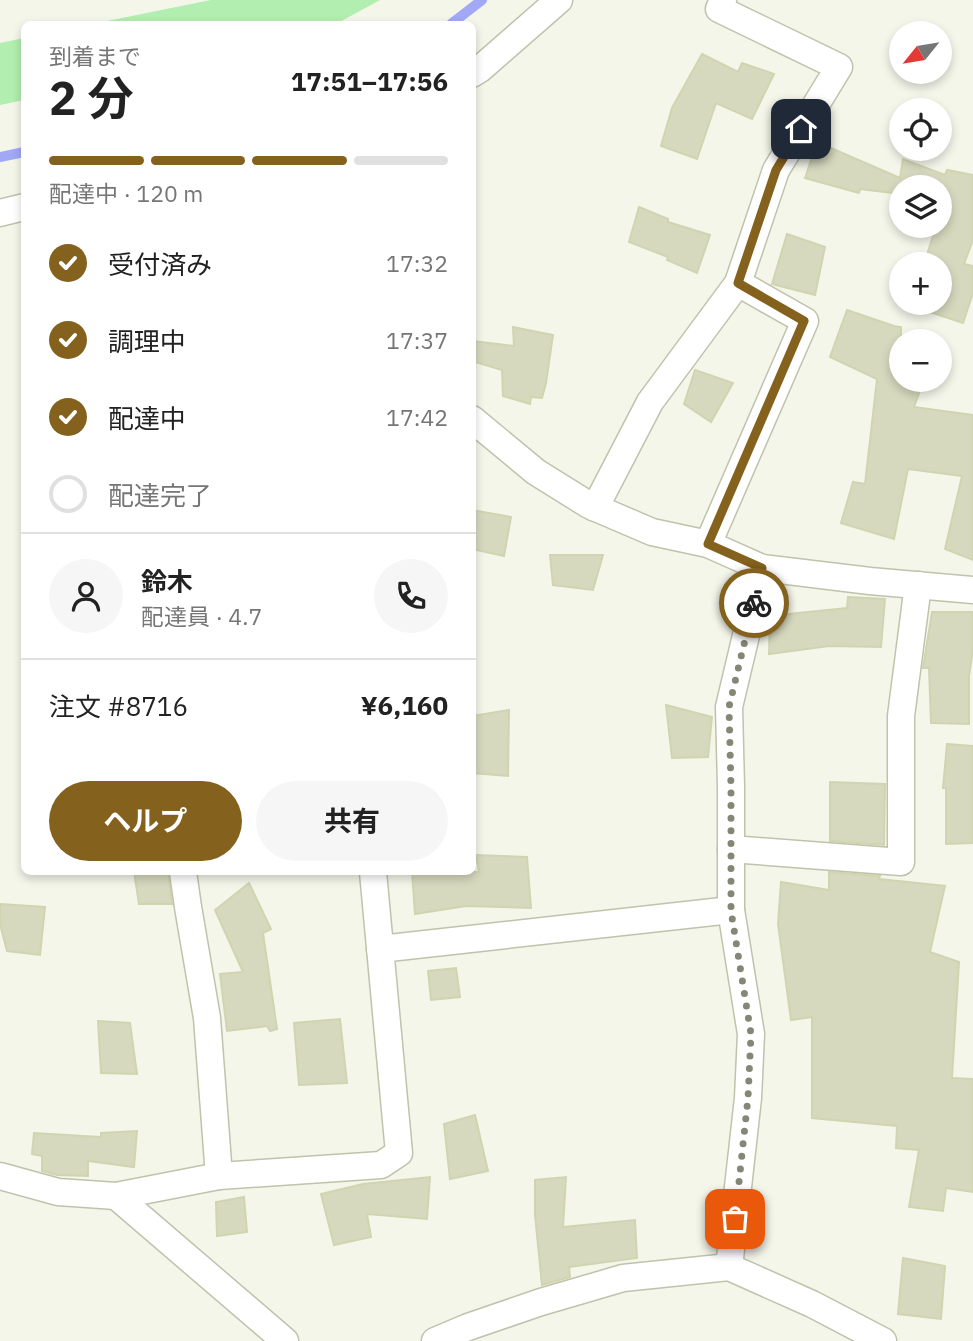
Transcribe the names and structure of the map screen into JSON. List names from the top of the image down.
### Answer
{
  "north": "bottom left",
  "page": {
    "map_buttons": ["+", "−"],
    "heading": ["2 分", "到着まで", "17:51–17:56"],
    "panel": [
      "鈴木",
      "配達員 · 4.7",
      "注文 #8716",
      "¥6,160"
    ],
    "bar": "配達中 · 120 m",
    "list": [
      ["受付済み", "17:32"],
      ["調理中", "17:37"],
      ["配達中", "17:42"],
      "配達完了"
    ],
    "buttons": ["ヘルプ", "共有"]
  }
}
